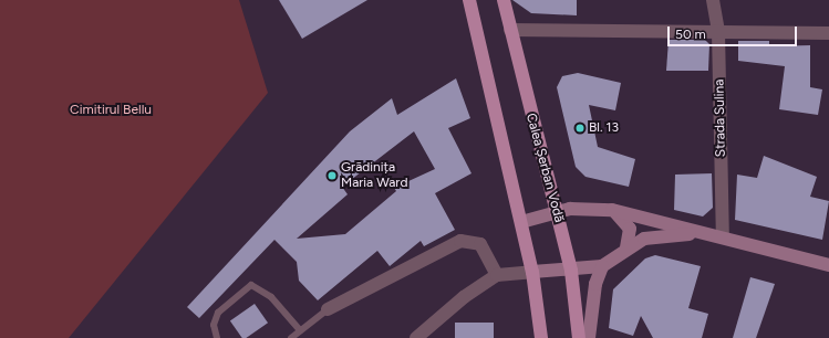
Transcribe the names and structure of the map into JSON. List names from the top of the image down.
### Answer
{
  "streets": {
    "main road": ["Calea Șerban Vodă"],
    "street": ["Strada Sulina"]
  },
  "parks": ["Cimitirul Bellu"],
  "places": ["Bl. 13", "Grădinița Maria Ward"],
  "scale_bar": "50 m"
}
